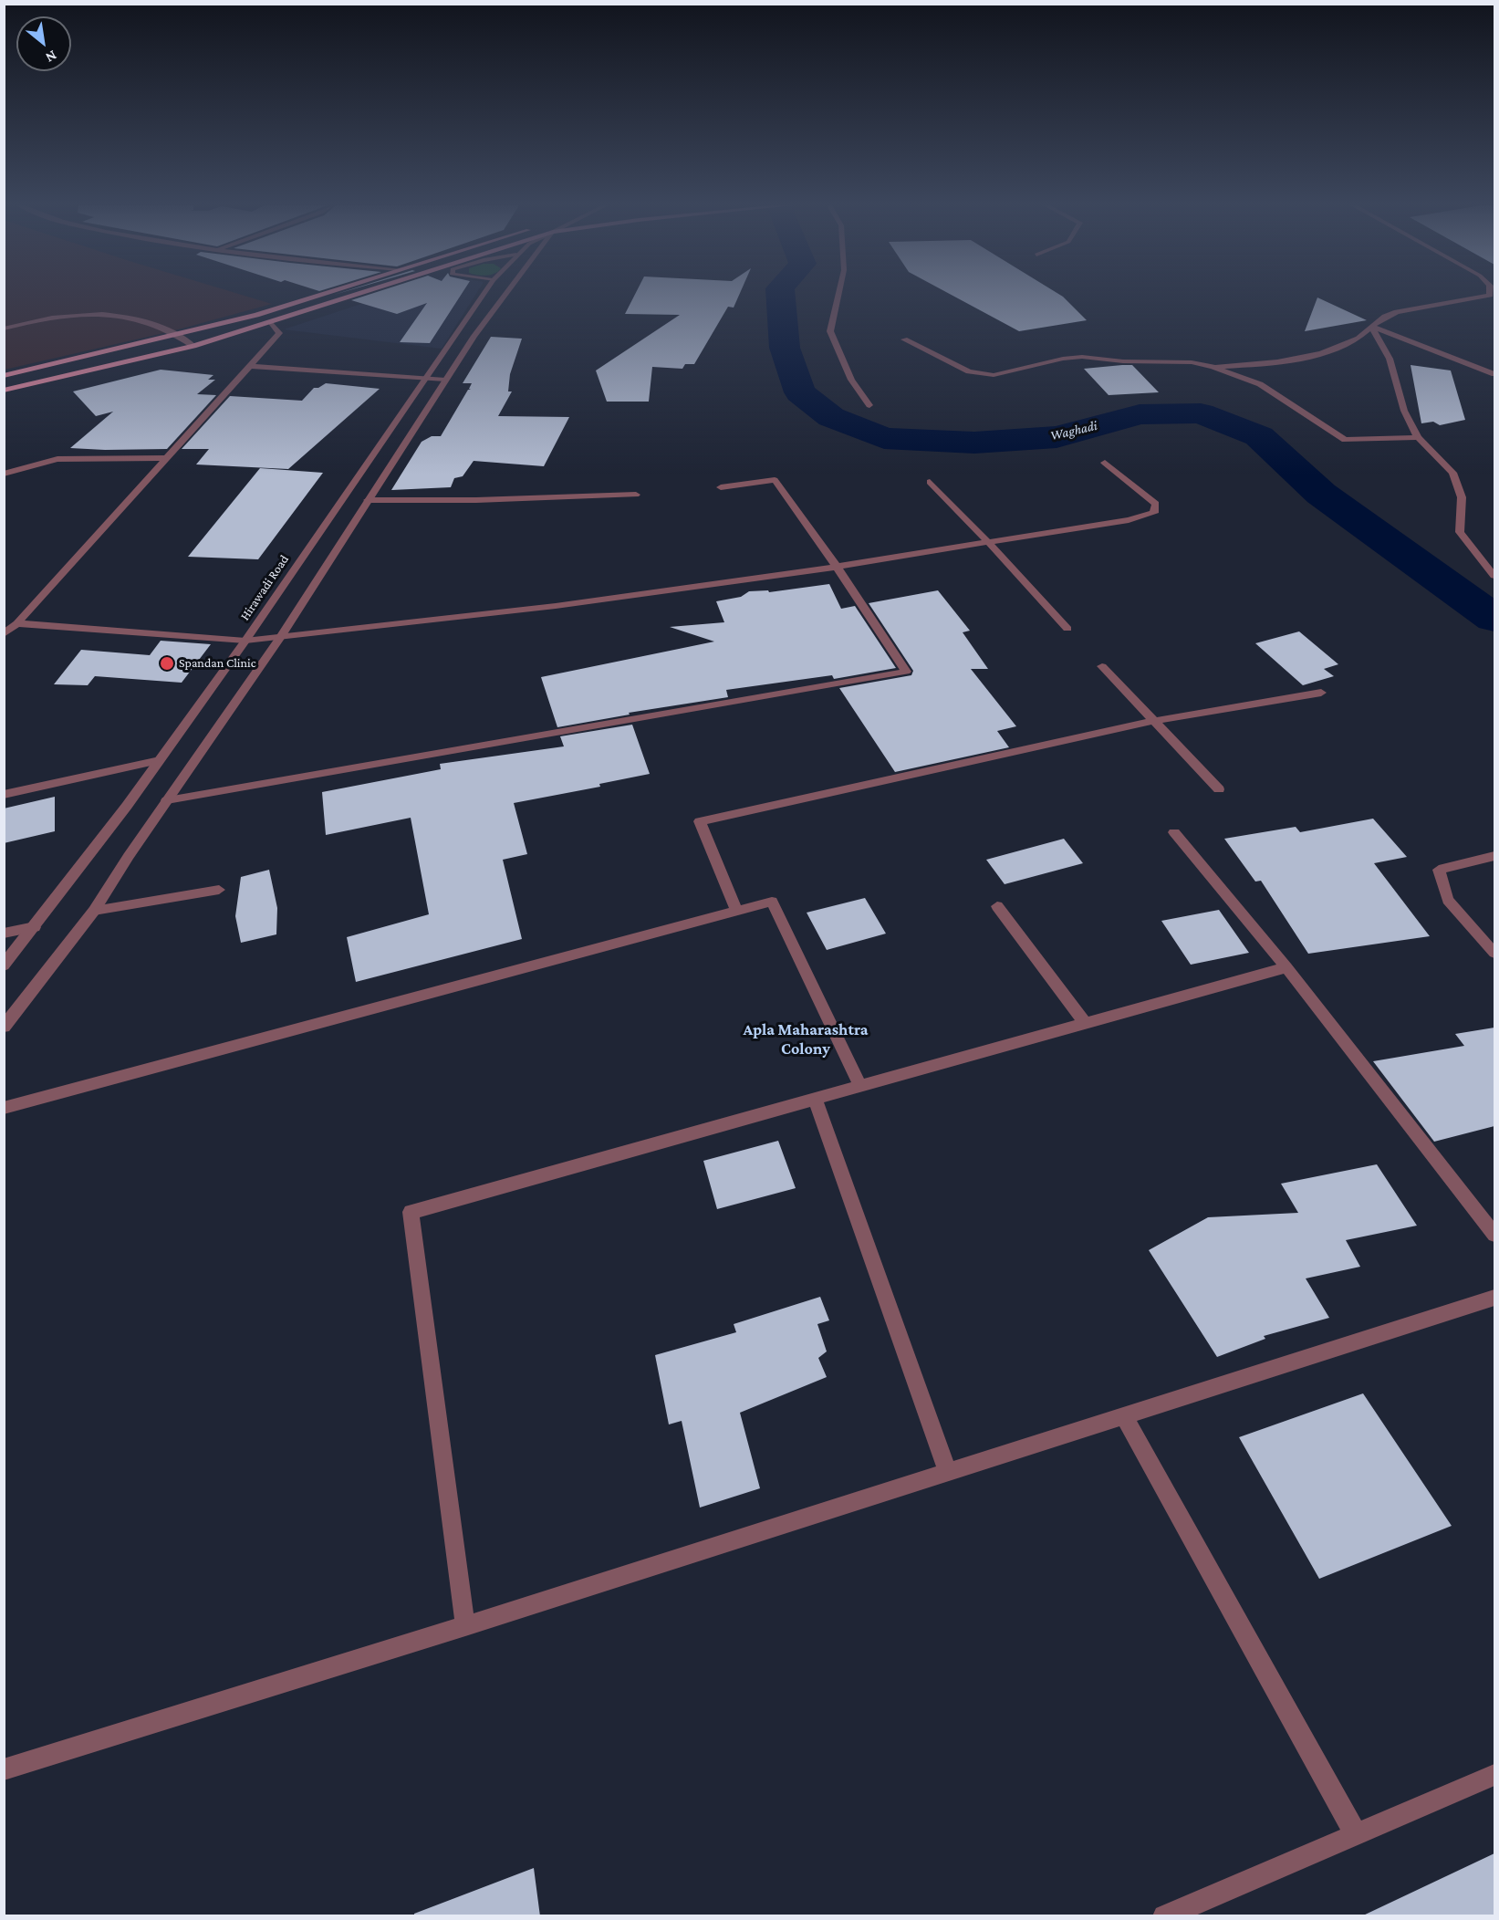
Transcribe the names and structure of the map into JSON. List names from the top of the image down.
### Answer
{
  "streets": {
    "street": ["Hirawadi Road"]
  },
  "districts": ["Apla Maharashtra Colony"],
  "water": ["Waghadi"],
  "places": ["Spandan Clinic"],
  "north": "bottom right"
}
